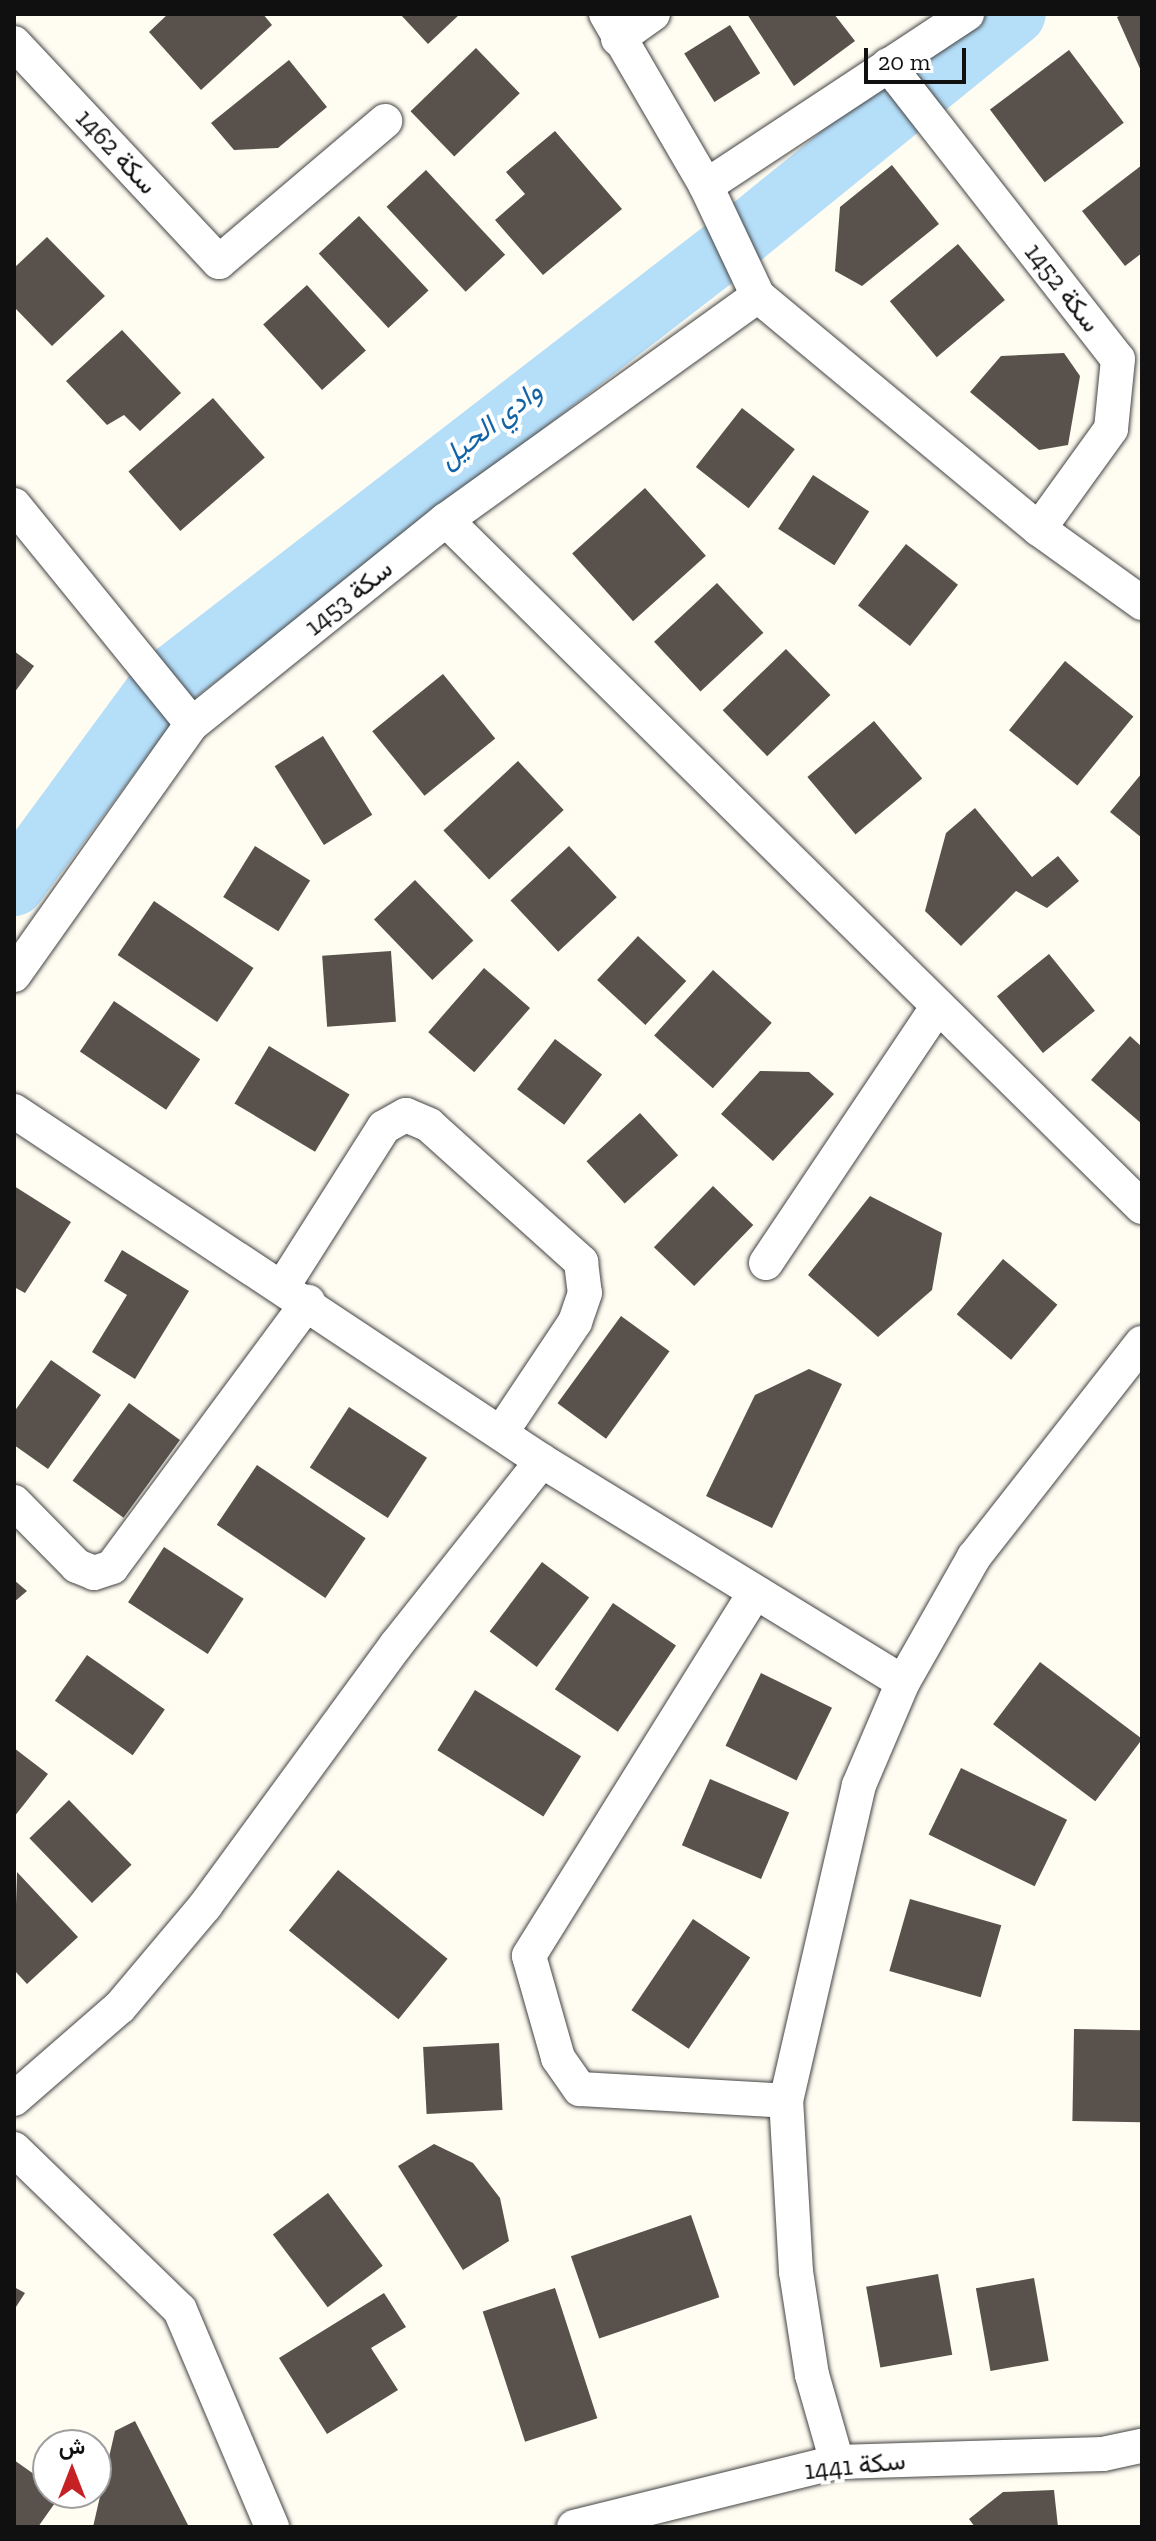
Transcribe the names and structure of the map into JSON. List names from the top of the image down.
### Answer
{
  "streets": {
    "street": [
      "سكة 1462",
      "سكة 1452",
      "سكة 1453",
      "سكة 1441"
    ]
  },
  "water": ["وادي الحيل"],
  "scale_bar": "20 m",
  "north": "top"
}
